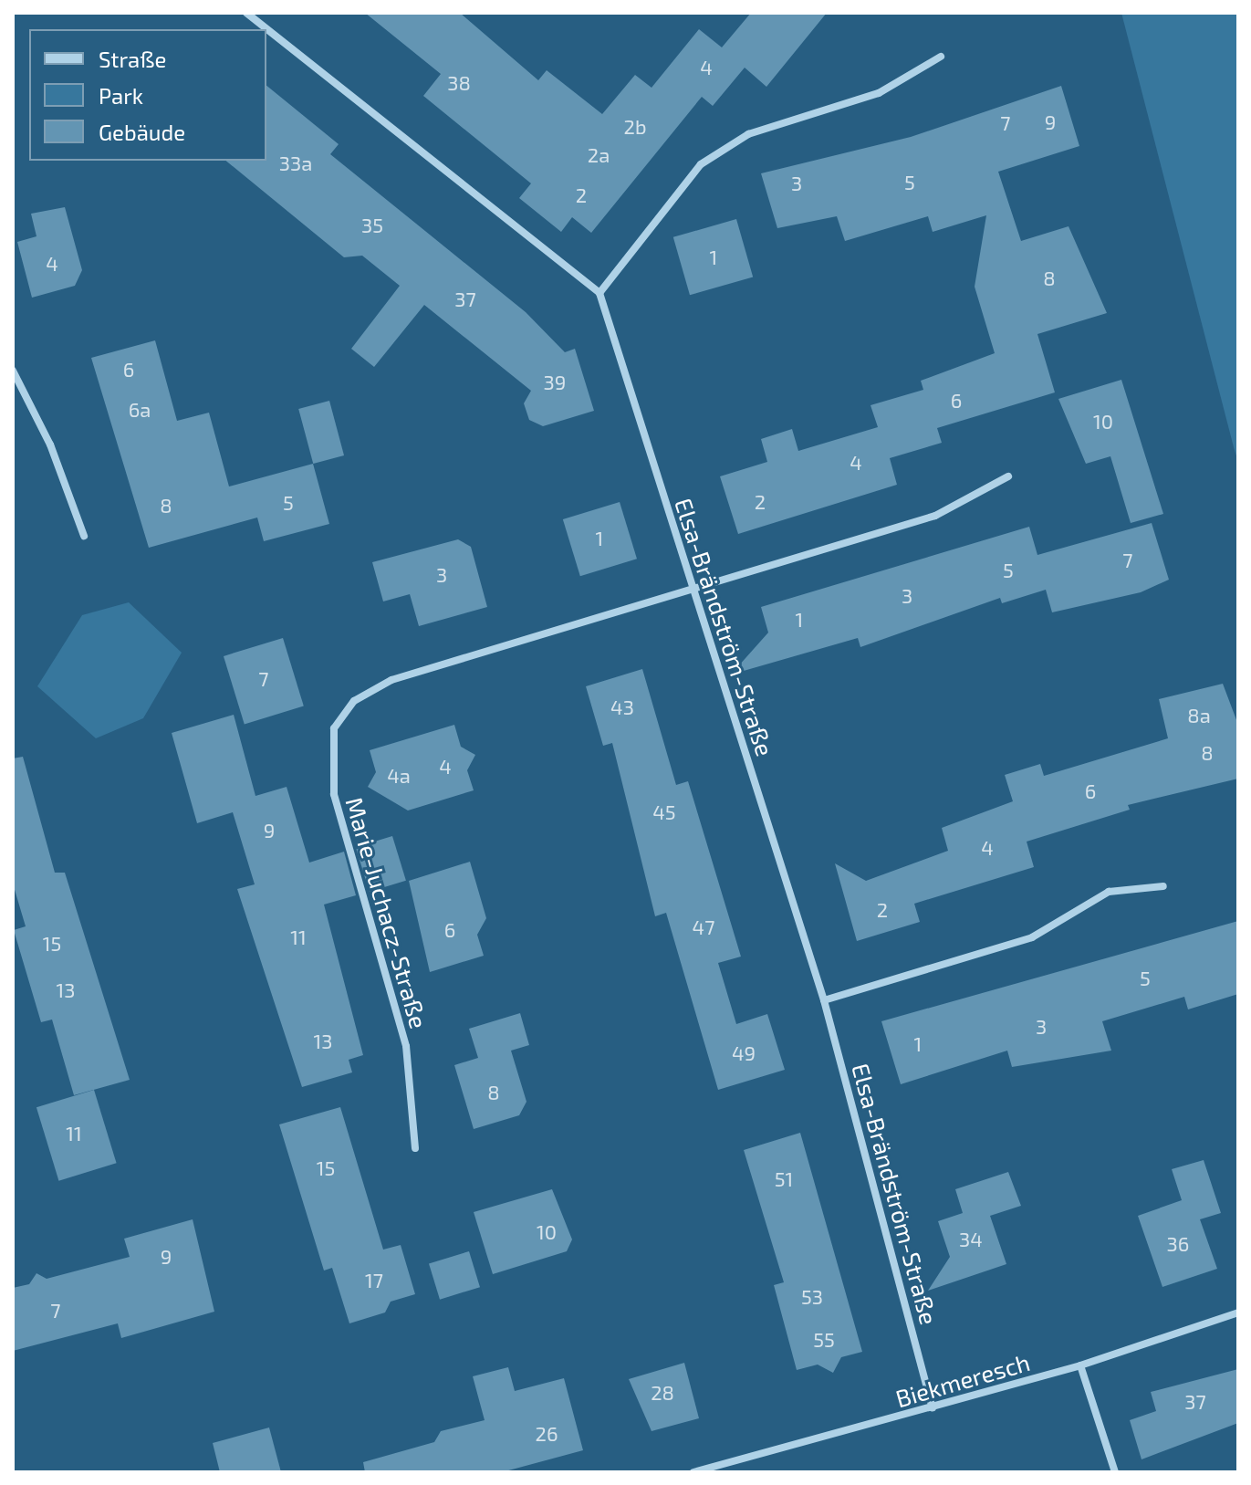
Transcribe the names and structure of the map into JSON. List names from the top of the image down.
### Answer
{
  "streets": {
    "street": ["Elsa-Brändström-Straße", "Marie-Juchacz-Straße", "Biekmeresch"]
  },
  "crossings": [
    ["Elsa-Brändström-Straße", "Marie-Juchacz-Straße"],
    ["Elsa-Brändström-Straße", "Biekmeresch"]
  ],
  "house_numbers": [
    "4",
    "38",
    "9",
    "7",
    "2b",
    "2a",
    "33a",
    "5",
    "3",
    "2",
    "35",
    "1",
    "4",
    "8",
    "37",
    "6",
    "39",
    "6",
    "6a",
    "10",
    "4",
    "2",
    "5",
    "8",
    "1",
    "7",
    "5",
    "3",
    "3",
    "1",
    "7",
    "43",
    "8a",
    "8",
    "4",
    "4a",
    "6",
    "45",
    "9",
    "4",
    "2",
    "47",
    "6",
    "11",
    "15",
    "5",
    "13",
    "3",
    "13",
    "1",
    "49",
    "8",
    "11",
    "15",
    "51",
    "10",
    "34",
    "36",
    "9",
    "17",
    "53",
    "7",
    "55",
    "28",
    "37",
    "26"
  ],
  "legend": ["Straße", "Park", "Gebäude"]
}
